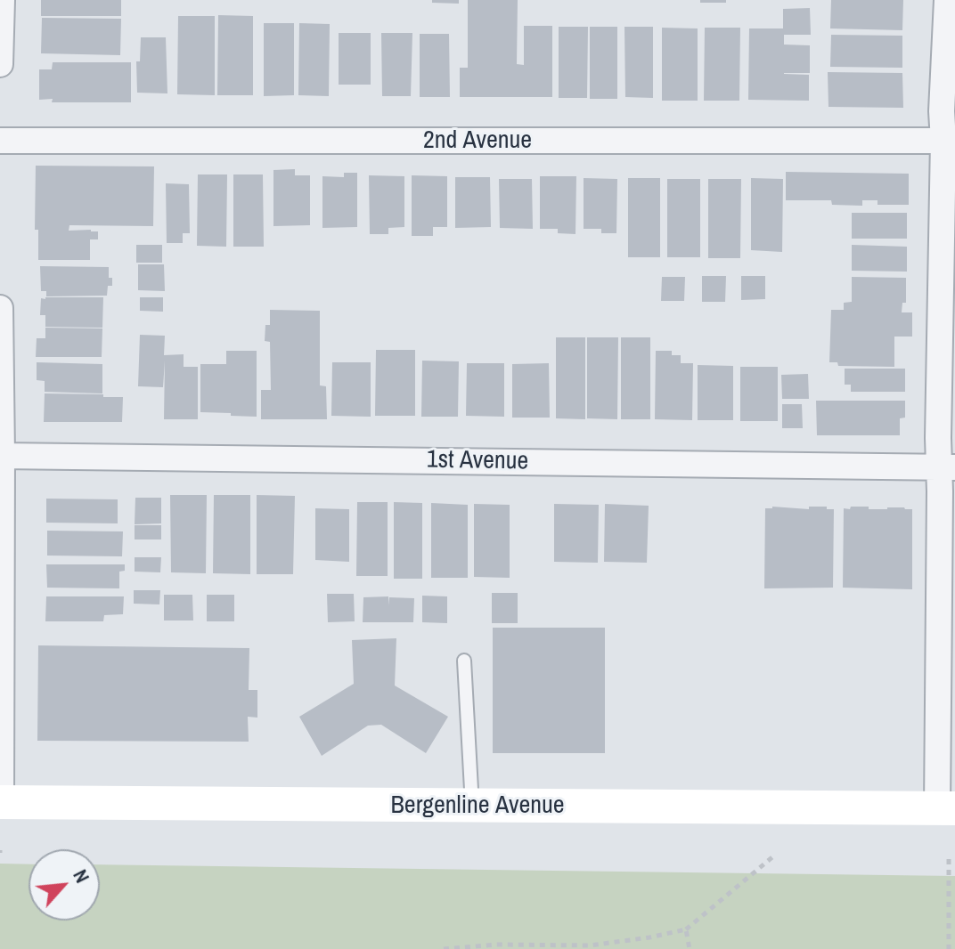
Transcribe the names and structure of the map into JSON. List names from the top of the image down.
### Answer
{
  "streets": {
    "street": ["2nd Avenue", "1st Avenue", "Bergenline Avenue"]
  },
  "north": "top right"
}
